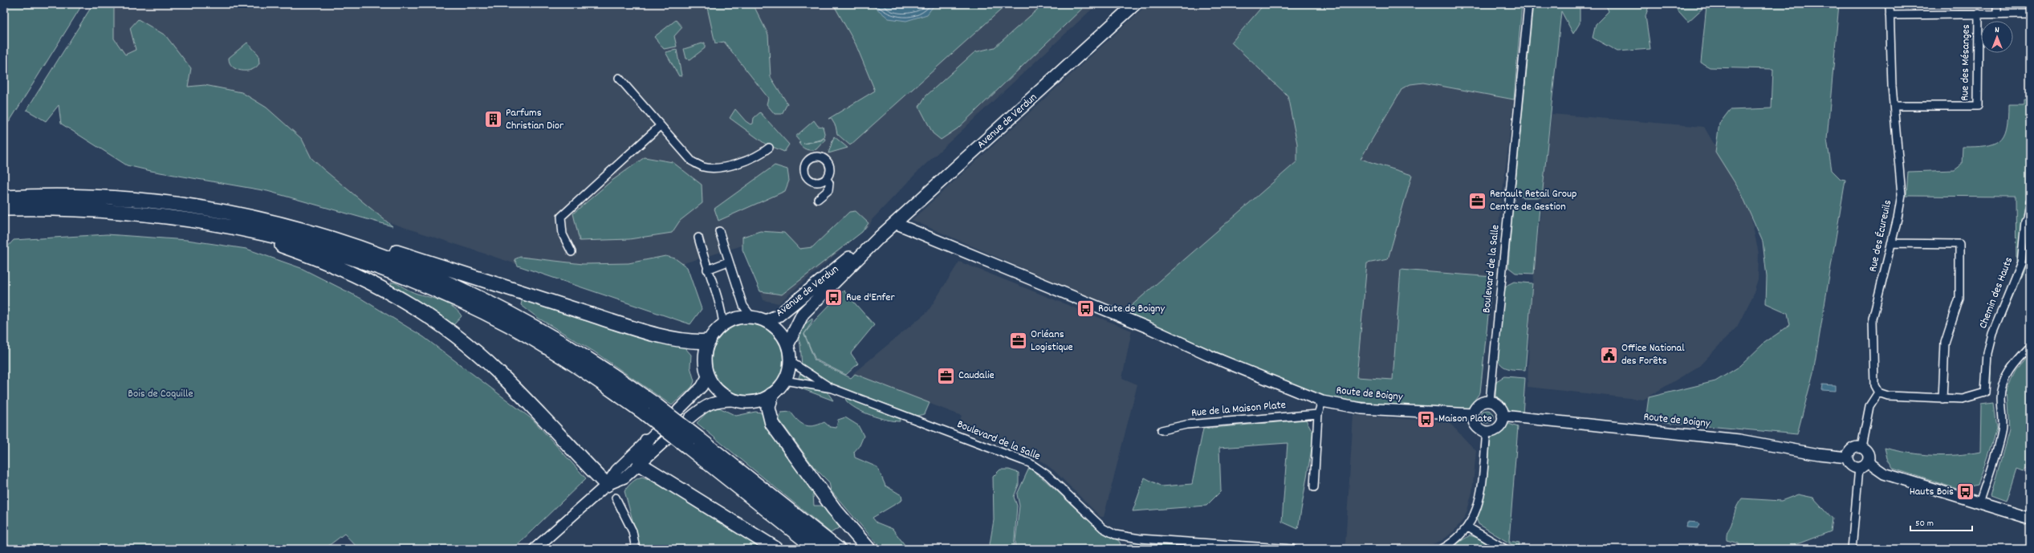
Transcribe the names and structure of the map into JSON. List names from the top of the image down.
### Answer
{
  "streets": {
    "main road": ["Avenue de Verdun"],
    "street": [
      "Rue des Mésanges",
      "Rue des Écureuils",
      "Boulevard de la Salle",
      "Chemin des Hauts",
      "Route de Boigny",
      "Rue de la Maison Plate"
    ]
  },
  "crossings": [
    ["Rue des Mésanges", "Rue des Écureuils"],
    ["Avenue de Verdun", "Boulevard de la Salle"],
    ["Avenue de Verdun", "Route de Boigny"],
    ["Boulevard de la Salle", "Route de Boigny"]
  ],
  "parks": ["Bois de Coquille"],
  "places": {
    "building": ["Parfums Christian Dior"],
    "office": ["Renault Retail Group Centre de Gestion", "Orléans Logistique", "Caudalie"],
    "bus stop": [
      "Rue d'Enfer",
      "Route de Boigny",
      "Maison Plate",
      "Hauts Bois"
    ],
    "public building": ["Office National des Forêts"]
  },
  "scale_bar": "50 m",
  "north": "top"
}
